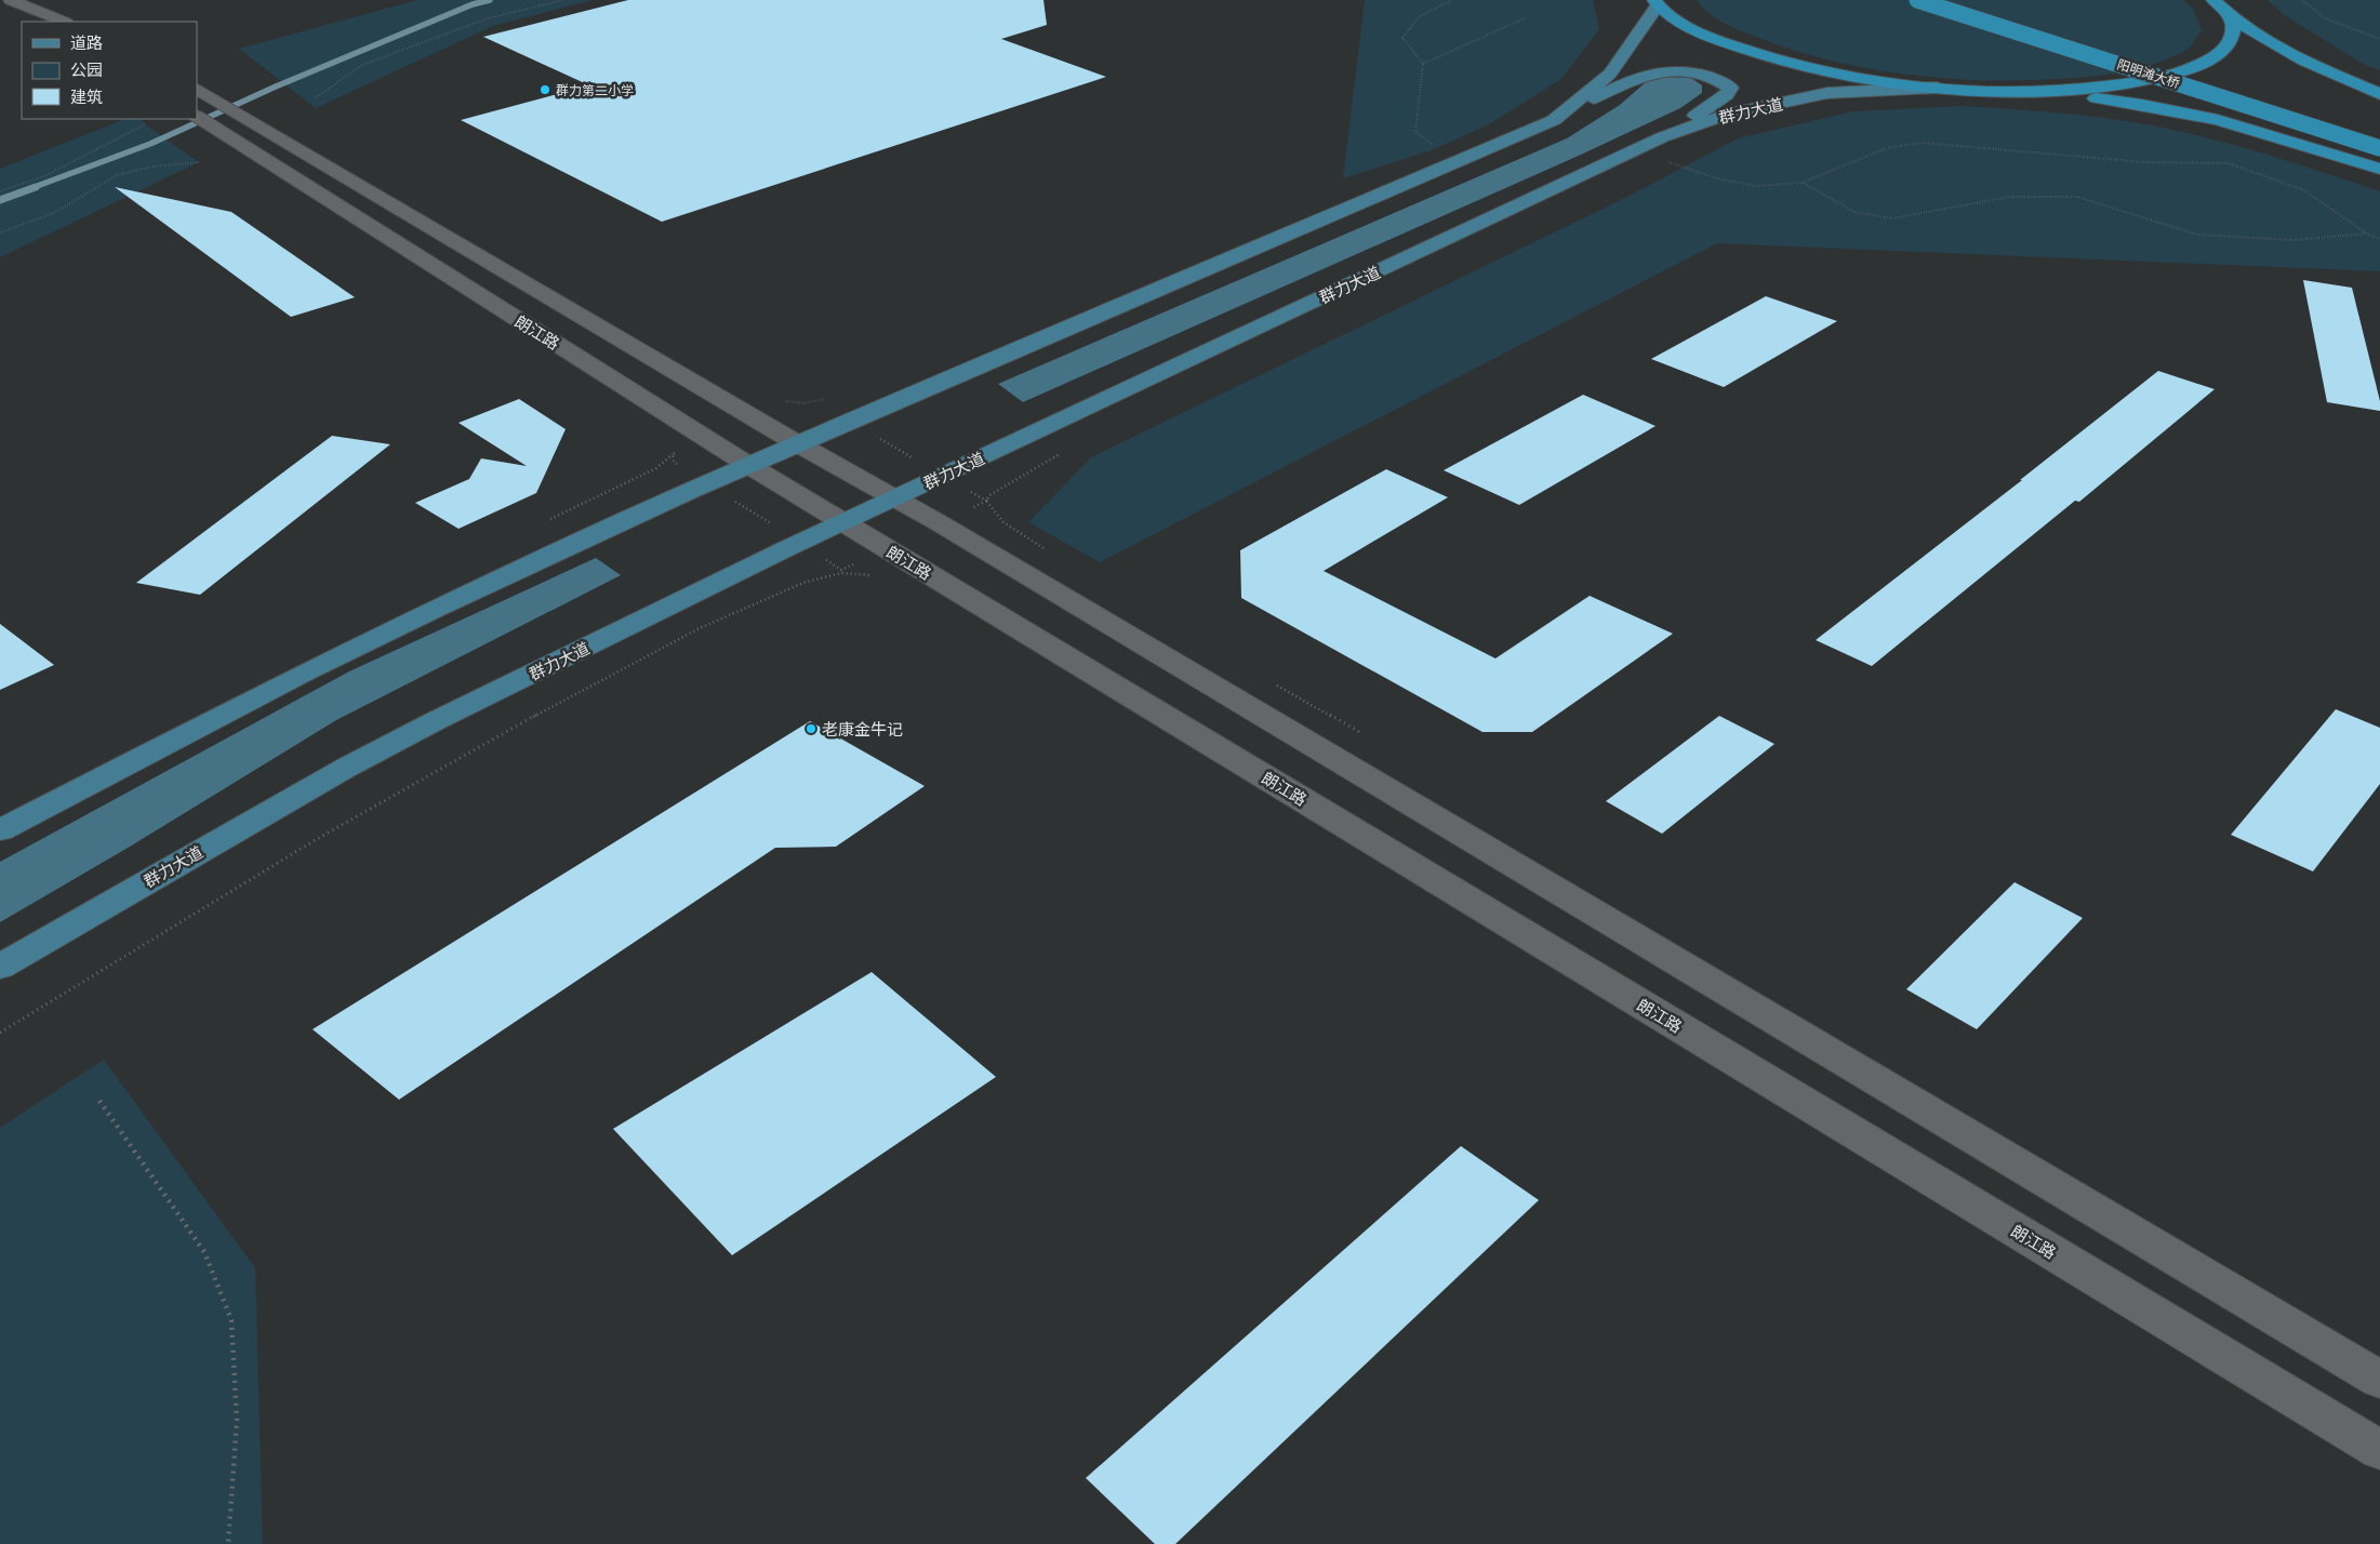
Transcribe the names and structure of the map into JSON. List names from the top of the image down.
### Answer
{
  "streets": {
    "highway": ["阳明滩大桥"],
    "main road": ["群力大道", "朗江路"]
  },
  "crossings": [
    ["群力大道", "朗江路"]
  ],
  "places": ["群力第二小学", "老康金牛记"],
  "legend": ["道路", "公园", "建筑"]
}
